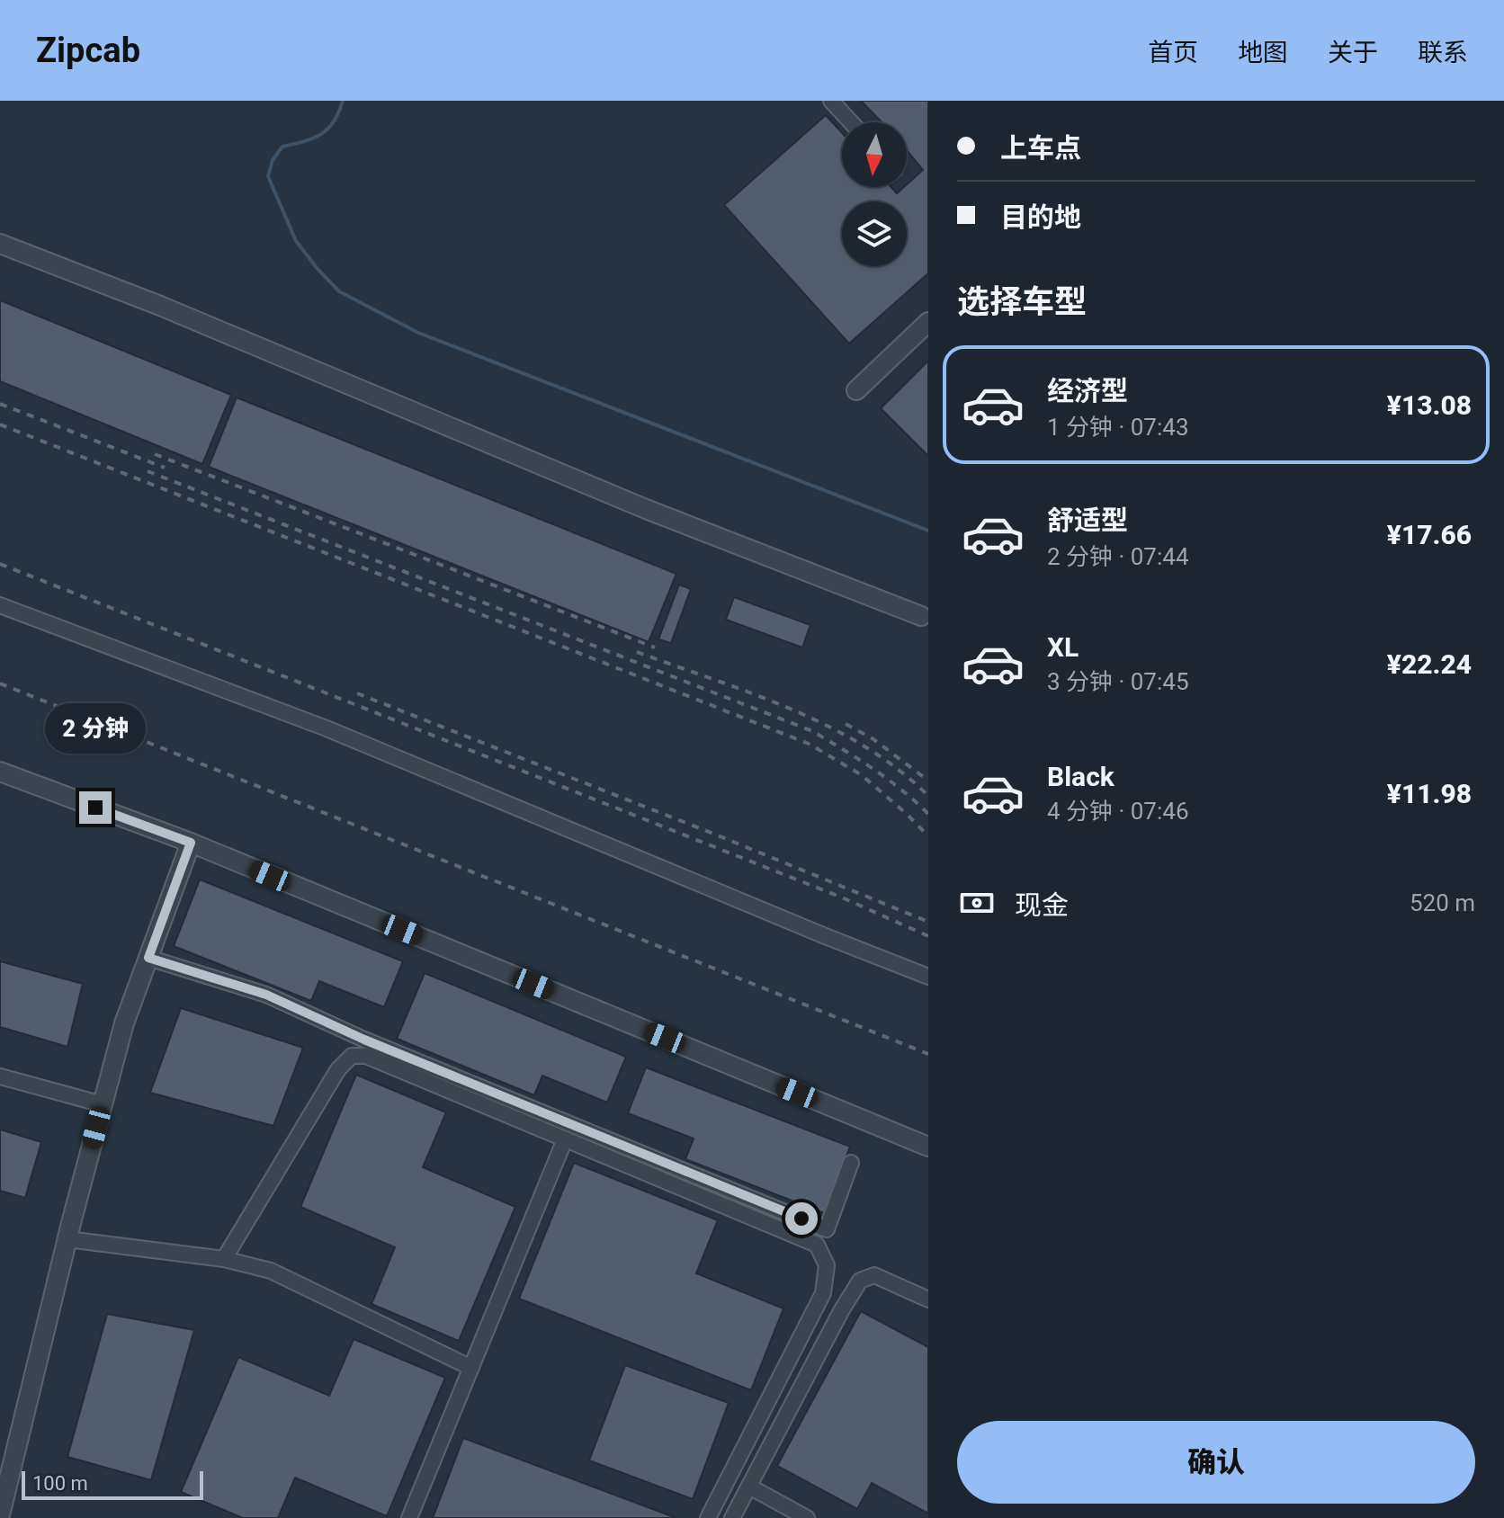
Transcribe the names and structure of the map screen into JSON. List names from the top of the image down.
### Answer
{
  "scale_bar": "100 m",
  "north": "bottom",
  "page": {
    "header": "Zipcab",
    "nav": [
      "首页",
      "地图",
      "关于",
      "联系"
    ],
    "banner": ["上车点", "目的地"],
    "heading": "选择车型",
    "list": [
      {
        "name": "经济型",
        "note": "1 分钟 · 07:43",
        "value": "¥13.08"
      },
      {
        "name": "舒适型",
        "note": "2 分钟 · 07:44",
        "value": "¥17.66"
      },
      {
        "name": "XL",
        "note": "3 分钟 · 07:45",
        "value": "¥22.24"
      },
      {
        "name": "Black",
        "note": "4 分钟 · 07:46",
        "value": "¥11.98"
      }
    ],
    "bubble": "2 分钟",
    "pay": ["现金", "520 m"],
    "buttons": "确认",
    "scale": "100 m"
  }
}
